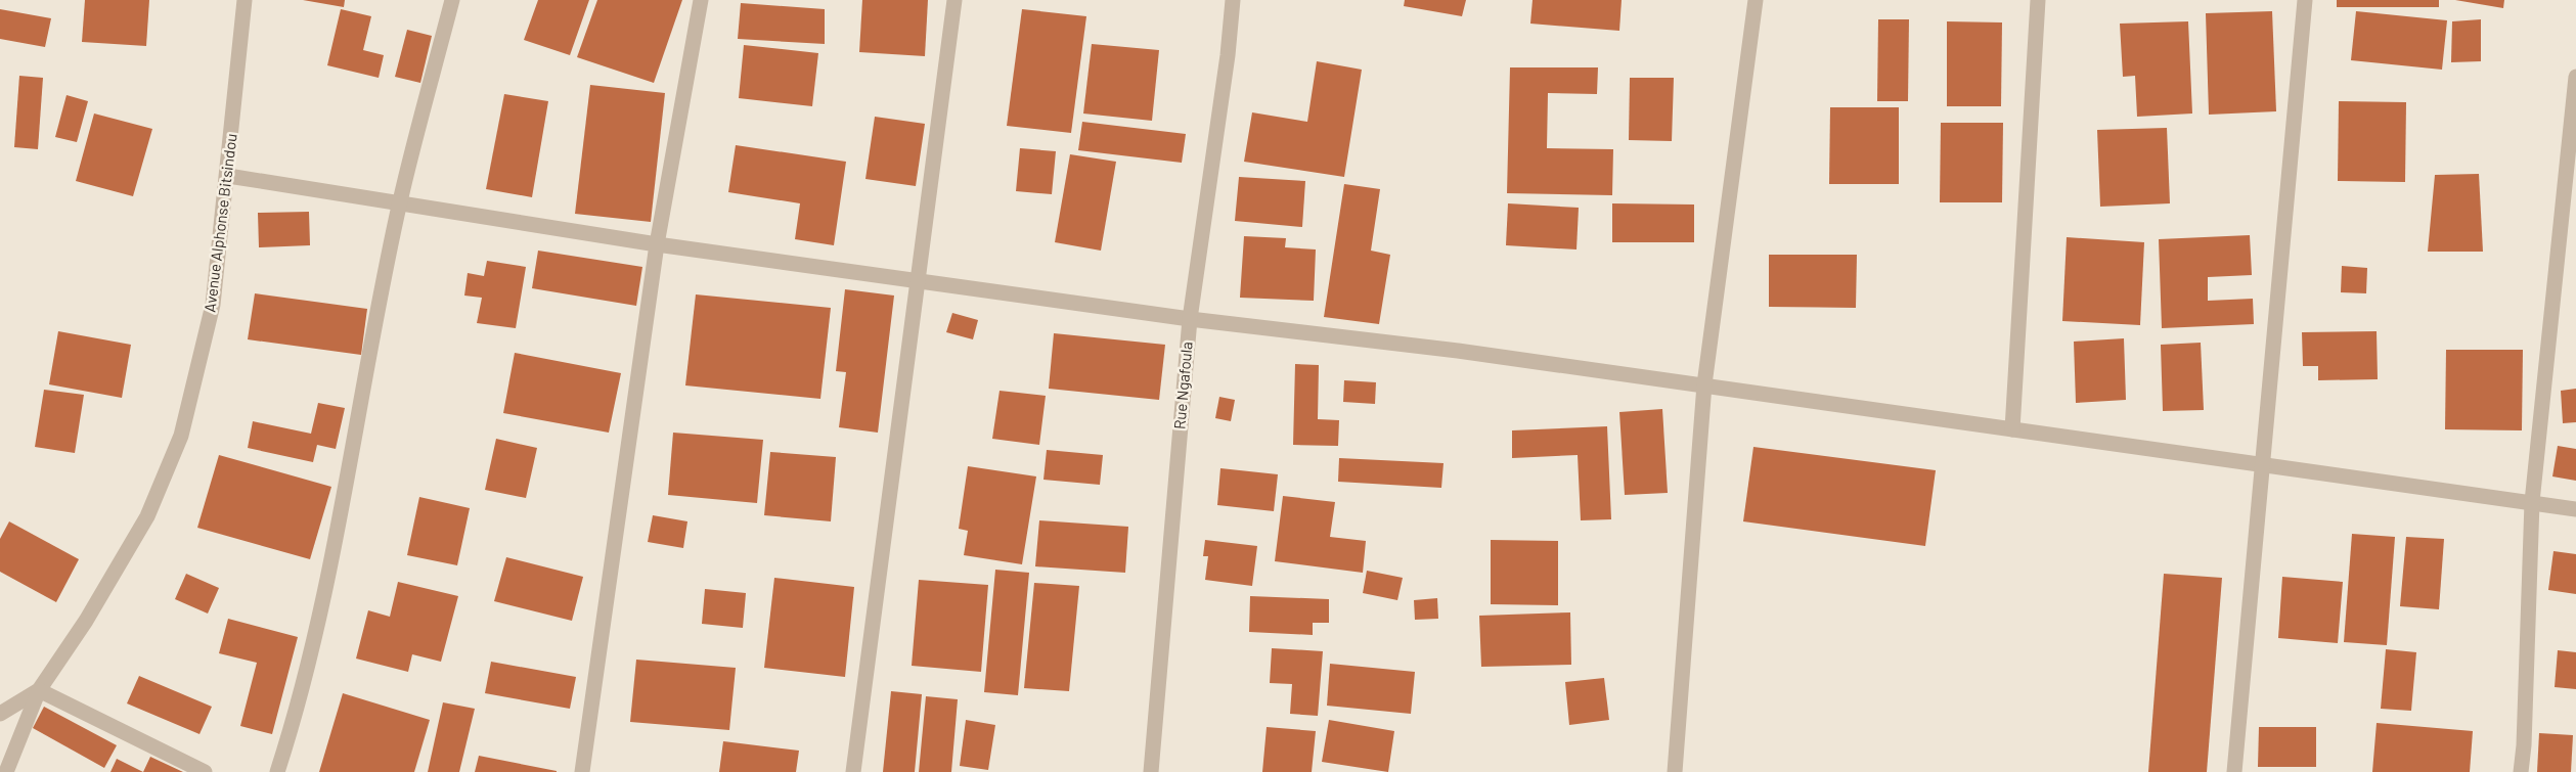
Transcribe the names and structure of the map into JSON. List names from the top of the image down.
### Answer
{
  "streets": {
    "street": ["Avenue Alphonse Bitsindou", "Rue Ngafoula"]
  }
}
